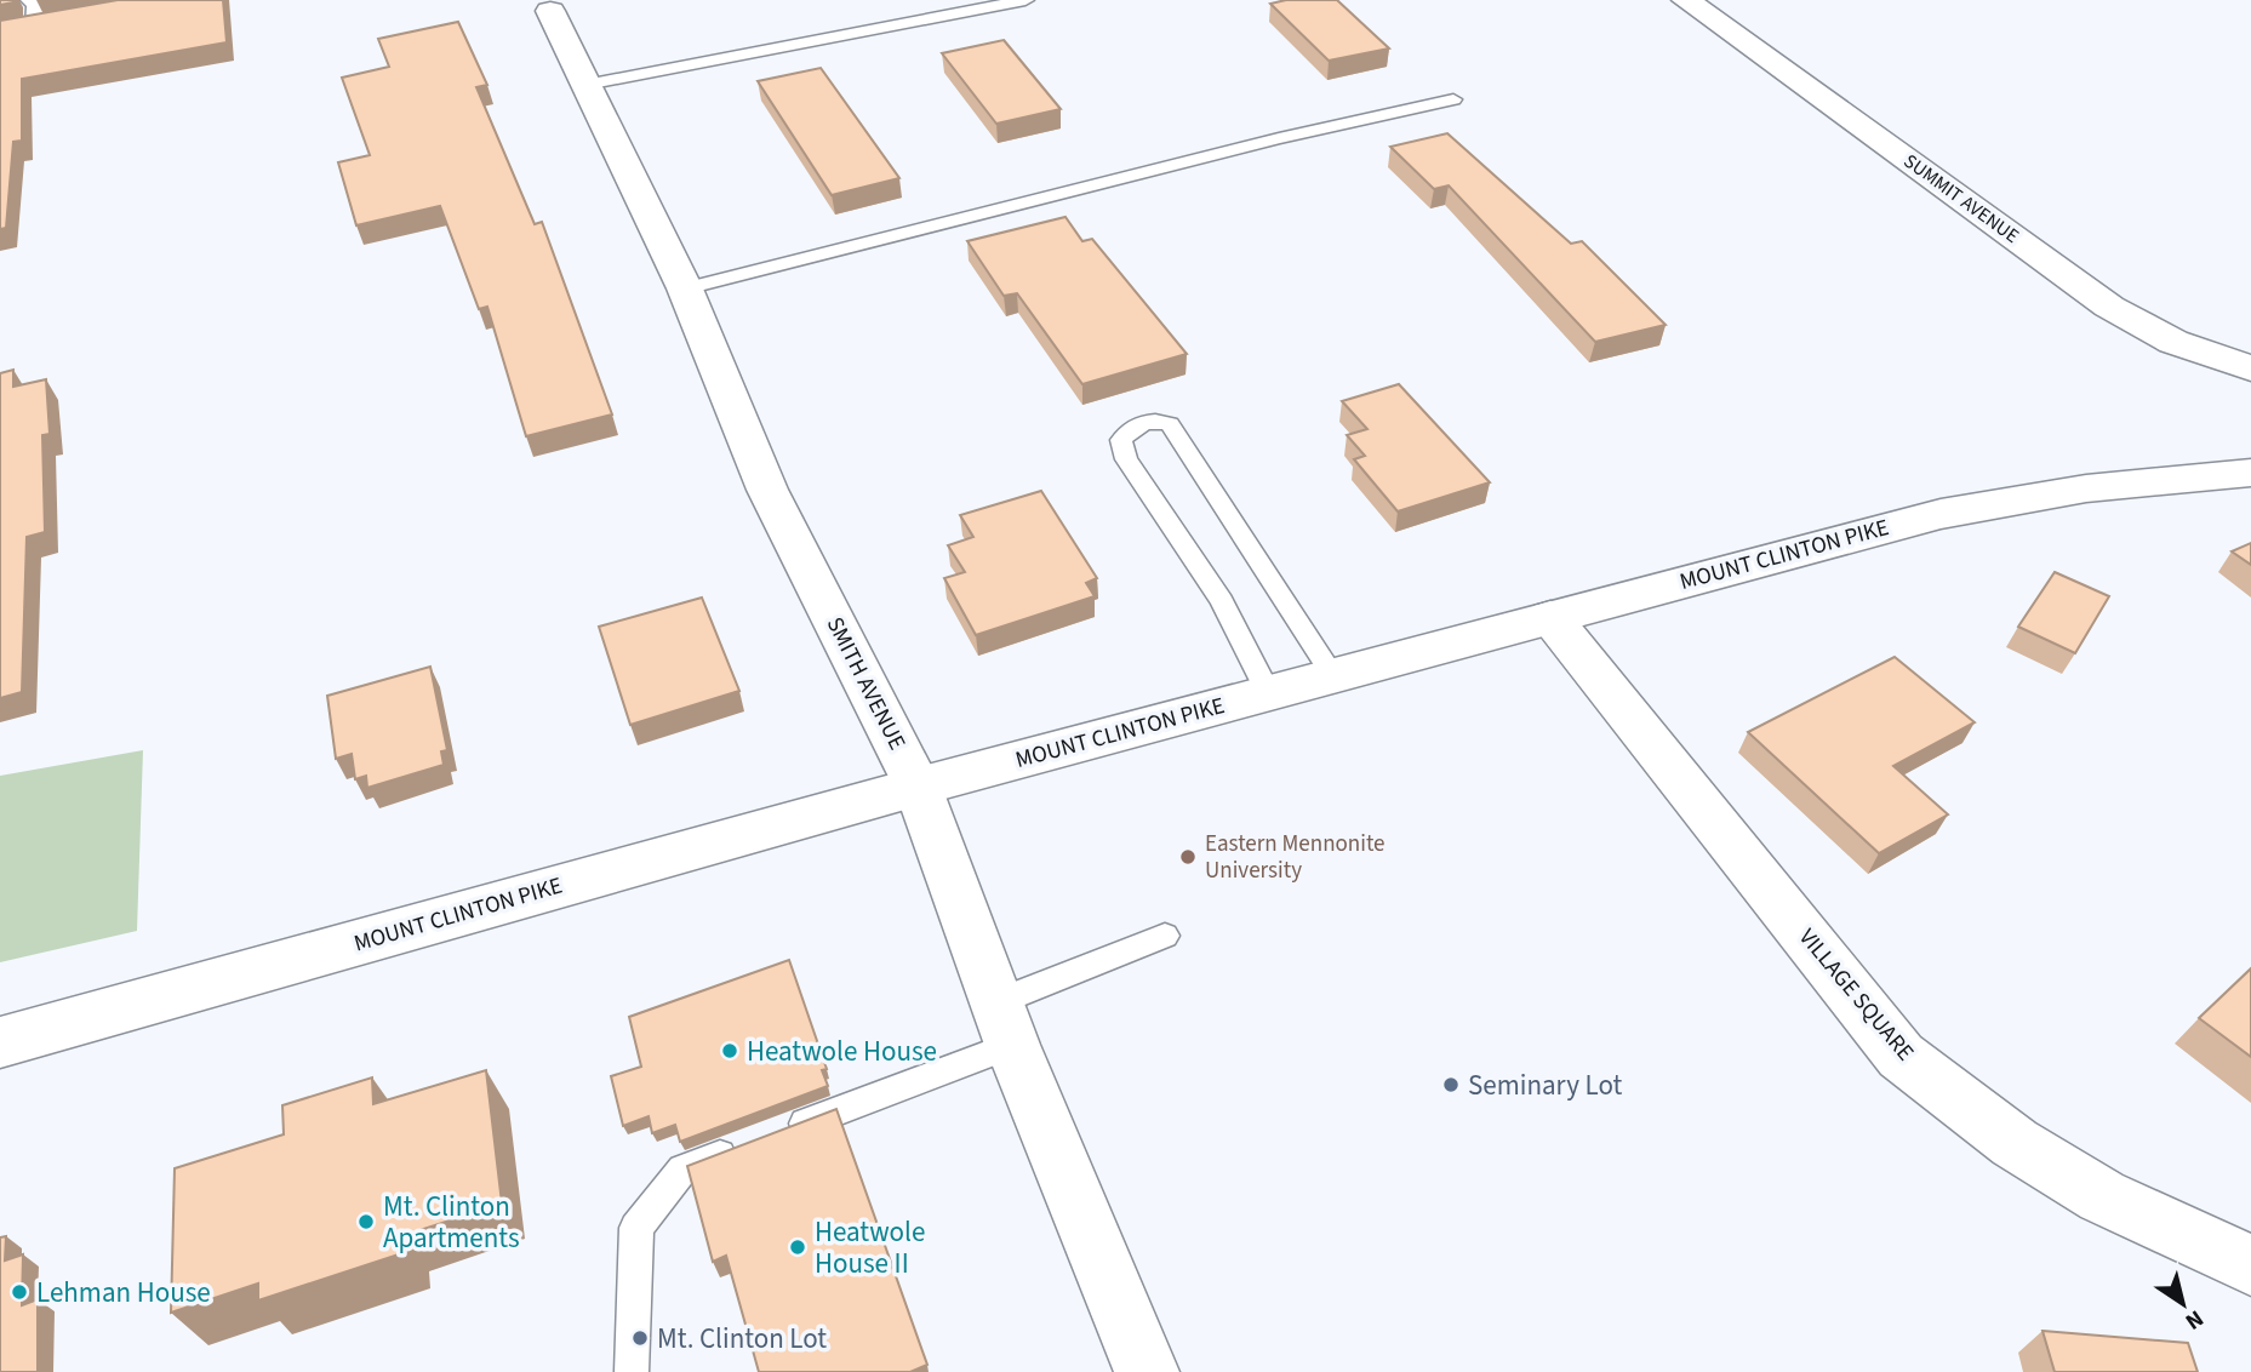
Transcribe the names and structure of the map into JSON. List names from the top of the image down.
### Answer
{
  "streets": {
    "street": [
      "SUMMIT AVENUE",
      "MOUNT CLINTON PIKE",
      "SMITH AVENUE",
      "VILLAGE SQUARE"
    ]
  },
  "crossings": [
    ["MOUNT CLINTON PIKE", "SMITH AVENUE"],
    ["MOUNT CLINTON PIKE", "VILLAGE SQUARE"]
  ],
  "places": [
    "Eastern Mennonite University",
    "Heatwole House",
    "Seminary Lot",
    "Mt. Clinton Apartments",
    "Heatwole House II",
    "Lehman House",
    "Mt. Clinton Lot"
  ],
  "north": "bottom right"
}
